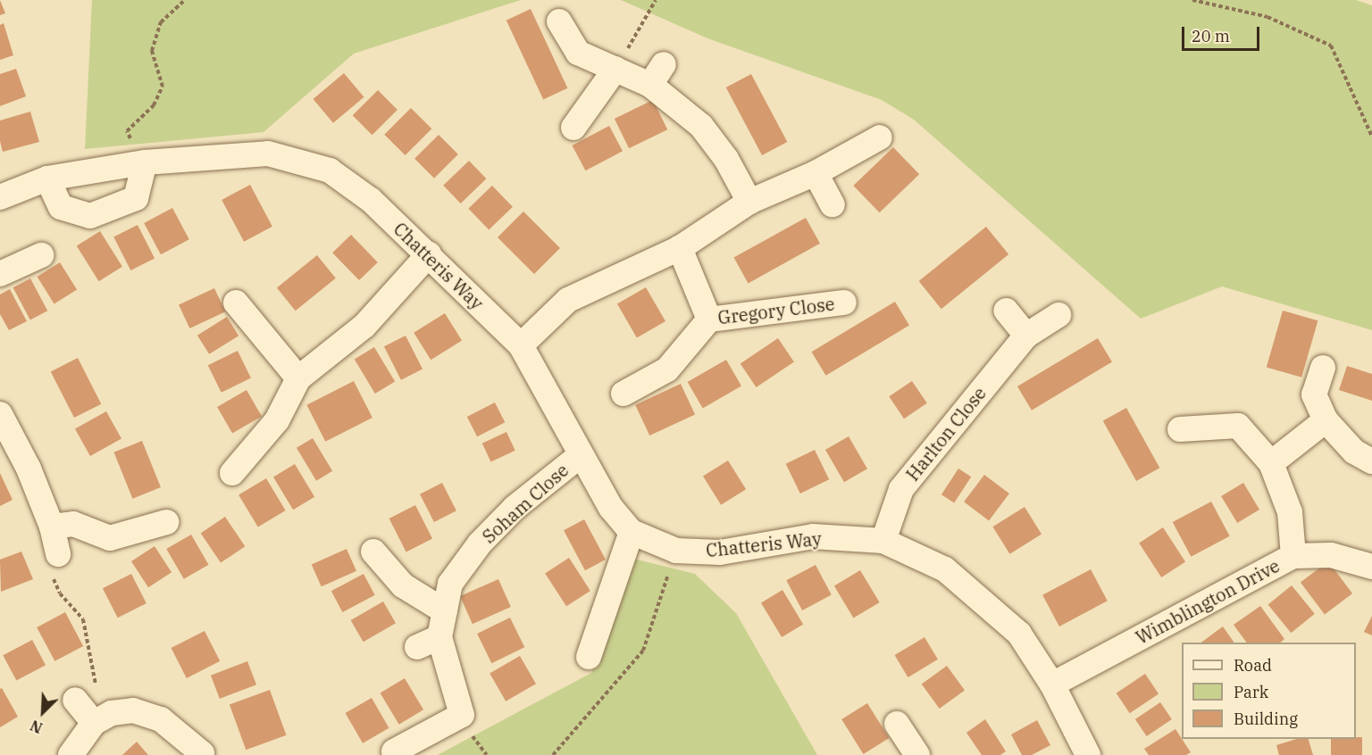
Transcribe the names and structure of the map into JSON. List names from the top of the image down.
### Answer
{
  "streets": {
    "street": [
      "Chatteris Way",
      "Gregory Close",
      "Harlton Close",
      "Soham Close",
      "Wimblington Drive"
    ]
  },
  "crossings": [
    ["Chatteris Way", "Harlton Close"],
    ["Chatteris Way", "Soham Close"],
    ["Chatteris Way", "Wimblington Drive"]
  ],
  "legend": ["Road", "Park", "Building"],
  "scale_bar": "20 m",
  "north": "bottom left"
}
